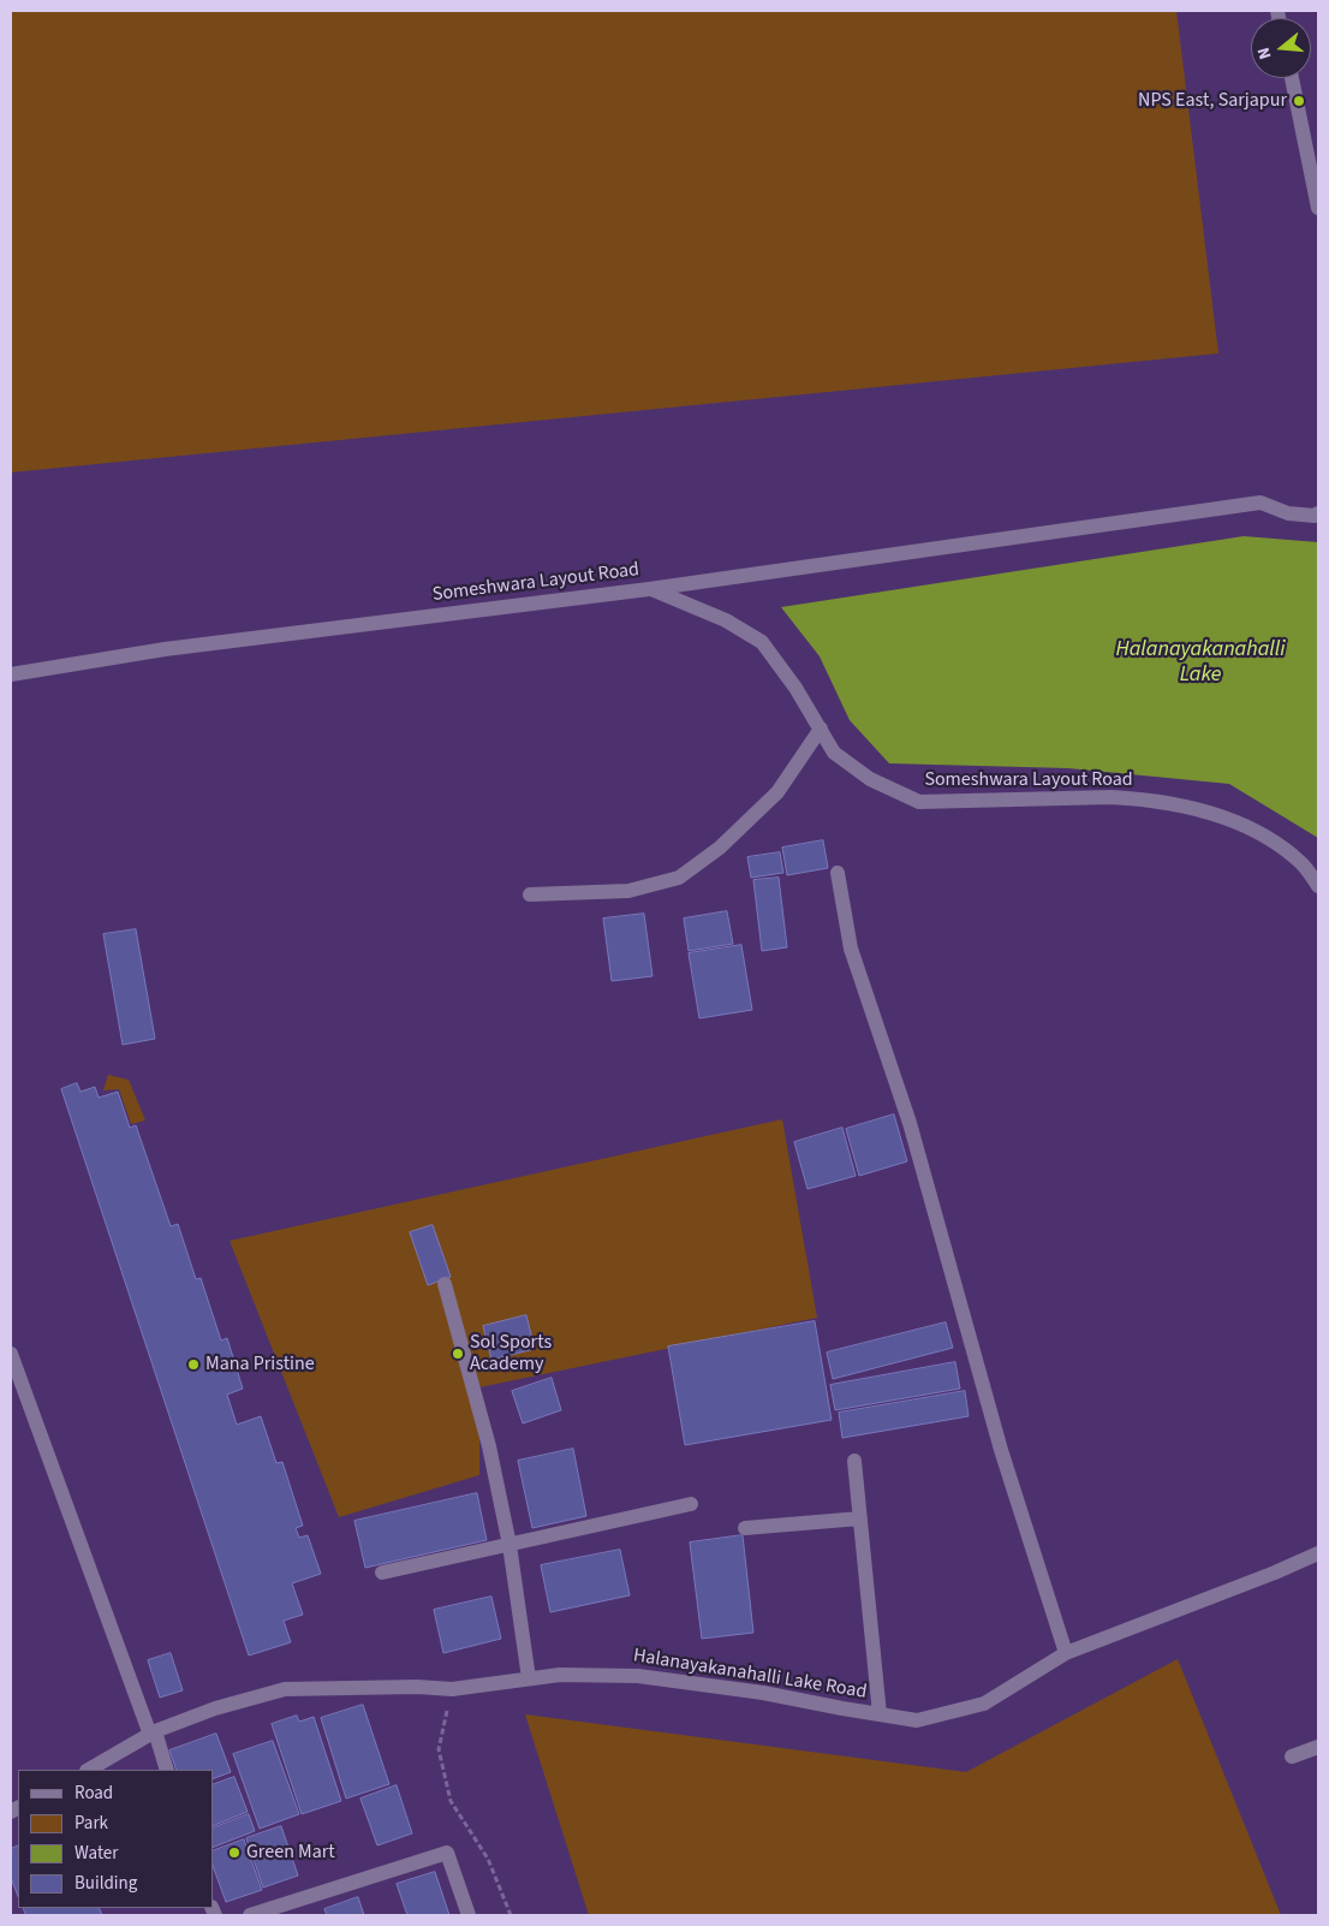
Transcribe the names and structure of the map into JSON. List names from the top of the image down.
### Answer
{
  "streets": {
    "street": ["Someshwara Layout Road", "Halanayakanahalli Lake Road"]
  },
  "water": ["Halanayakanahalli Lake"],
  "places": [
    "NPS East, Sarjapur",
    "Sol Sports Academy",
    "Mana Pristine",
    "Green Mart"
  ],
  "legend": [
    "Road",
    "Park",
    "Water",
    "Building"
  ],
  "north": "left"
}
